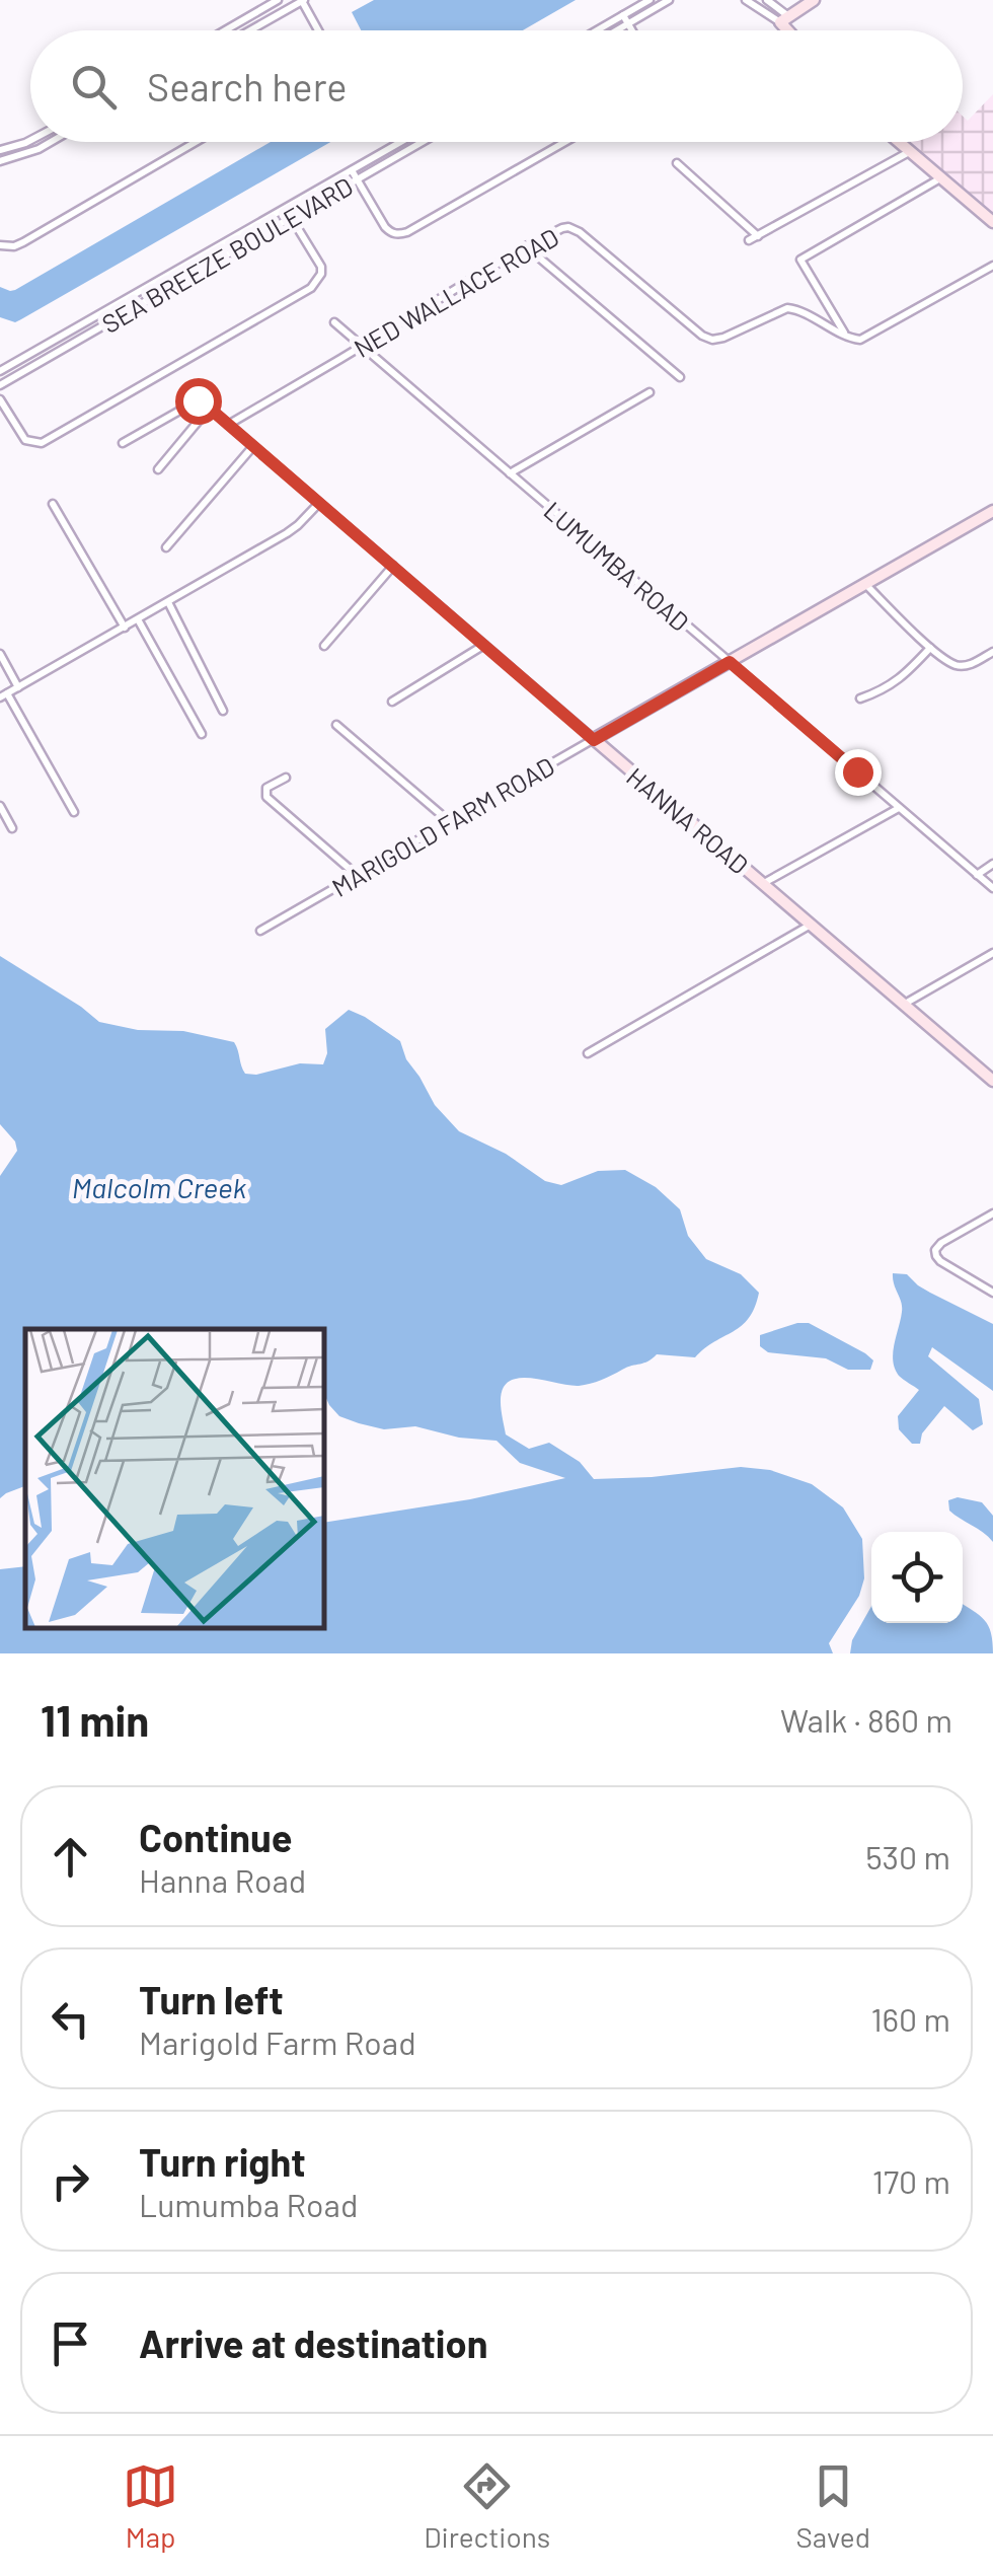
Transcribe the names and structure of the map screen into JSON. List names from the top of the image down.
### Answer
{
  "streets": {
    "street": [
      "SEA BREEZE BOULEVARD",
      "NED WALLACE ROAD",
      "LUMUMBA ROAD",
      "HANNA ROAD",
      "MARIGOLD FARM ROAD"
    ]
  },
  "crossings": [
    ["NED WALLACE ROAD", "LUMUMBA ROAD"],
    ["NED WALLACE ROAD", "HANNA ROAD"],
    ["LUMUMBA ROAD", "MARIGOLD FARM ROAD"],
    ["HANNA ROAD", "MARIGOLD FARM ROAD"]
  ],
  "water": ["Malcolm Creek"],
  "page": {
    "search": "Search here",
    "heading": ["11 min", "Walk · 860 m"],
    "list": [
      ["Continue", "Hanna Road", "530 m"],
      ["Turn left", "Marigold Farm Road", "160 m"],
      ["Turn right", "Lumumba Road", "170 m"],
      "Arrive at destination"
    ],
    "nav": ["Map", "Directions", "Saved"]
  }
}
